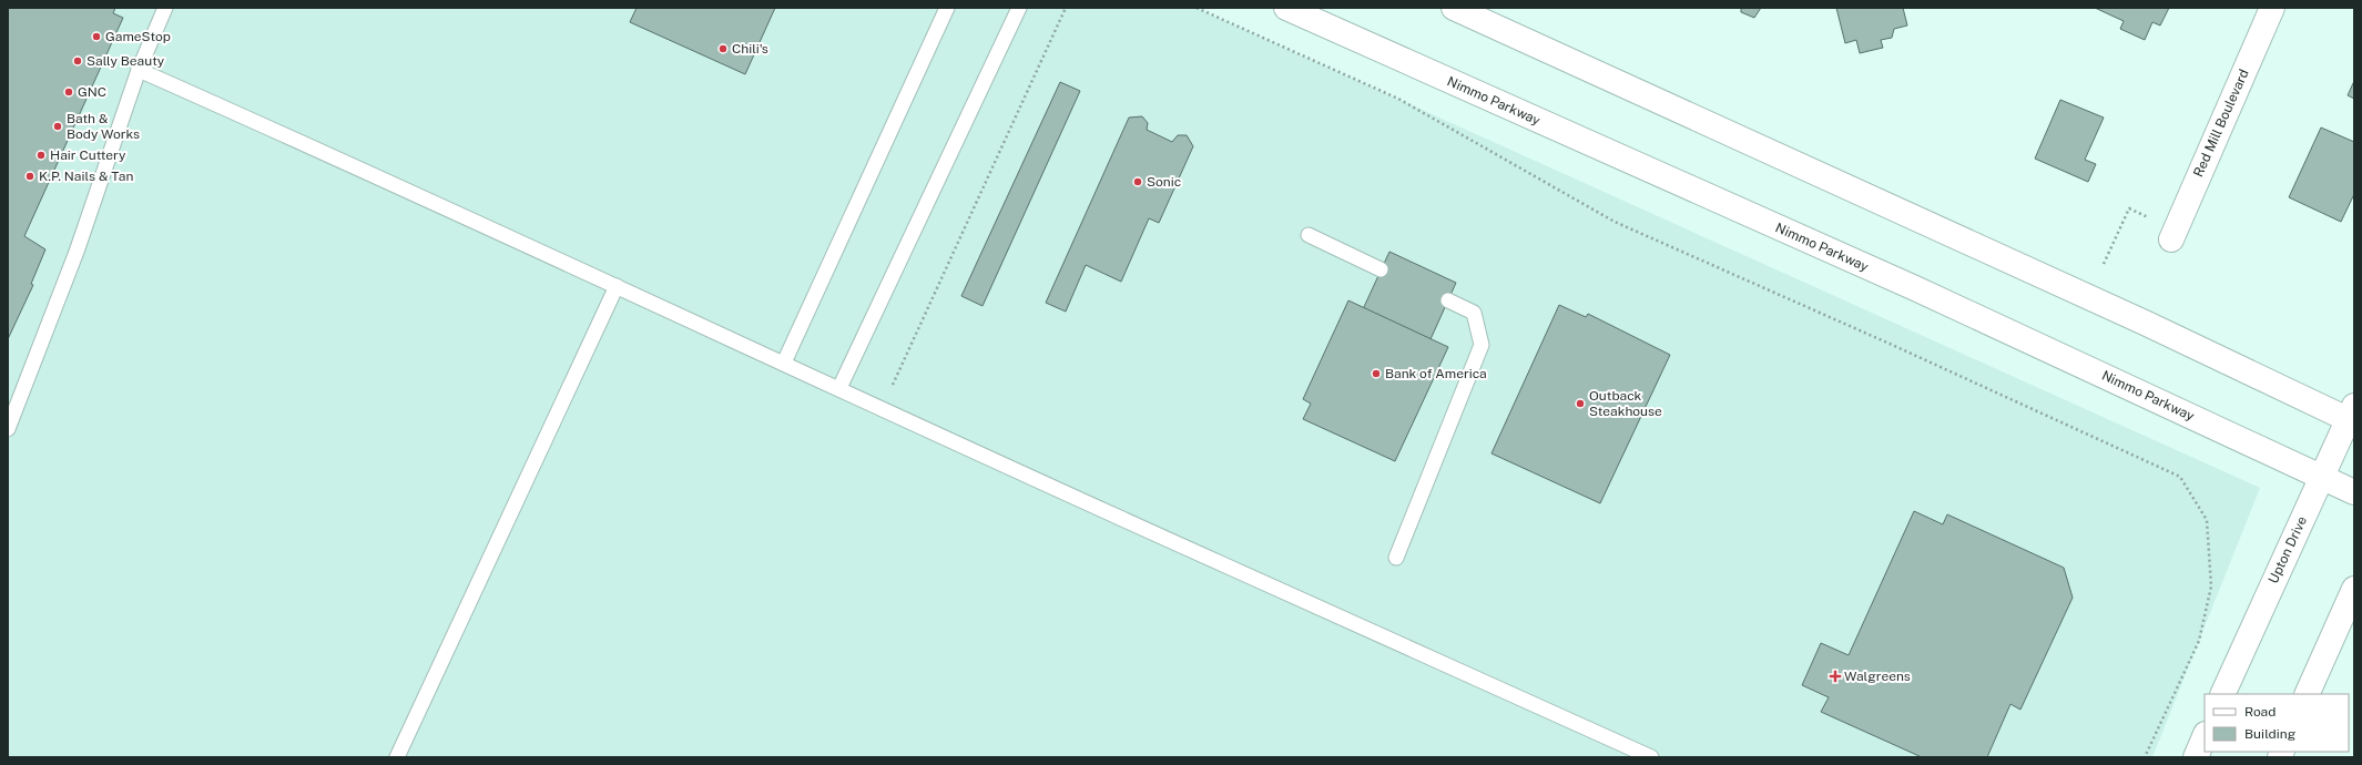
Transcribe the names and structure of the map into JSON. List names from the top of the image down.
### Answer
{
  "streets": {
    "main road": ["Nimmo Parkway", "Red Mill Boulevard", "Upton Drive"]
  },
  "crossings": [
    ["Nimmo Parkway", "Upton Drive"]
  ],
  "places": {
    "other": [
      "GameStop",
      "Chili's",
      "Sally Beauty",
      "GNC",
      "Bath & Body Works",
      "Hair Cuttery",
      "K.P. Nails & Tan",
      "Sonic",
      "Bank of America",
      "Outback Steakhouse"
    ],
    "health": ["Walgreens"]
  },
  "legend": ["Road", "Building"]
}
